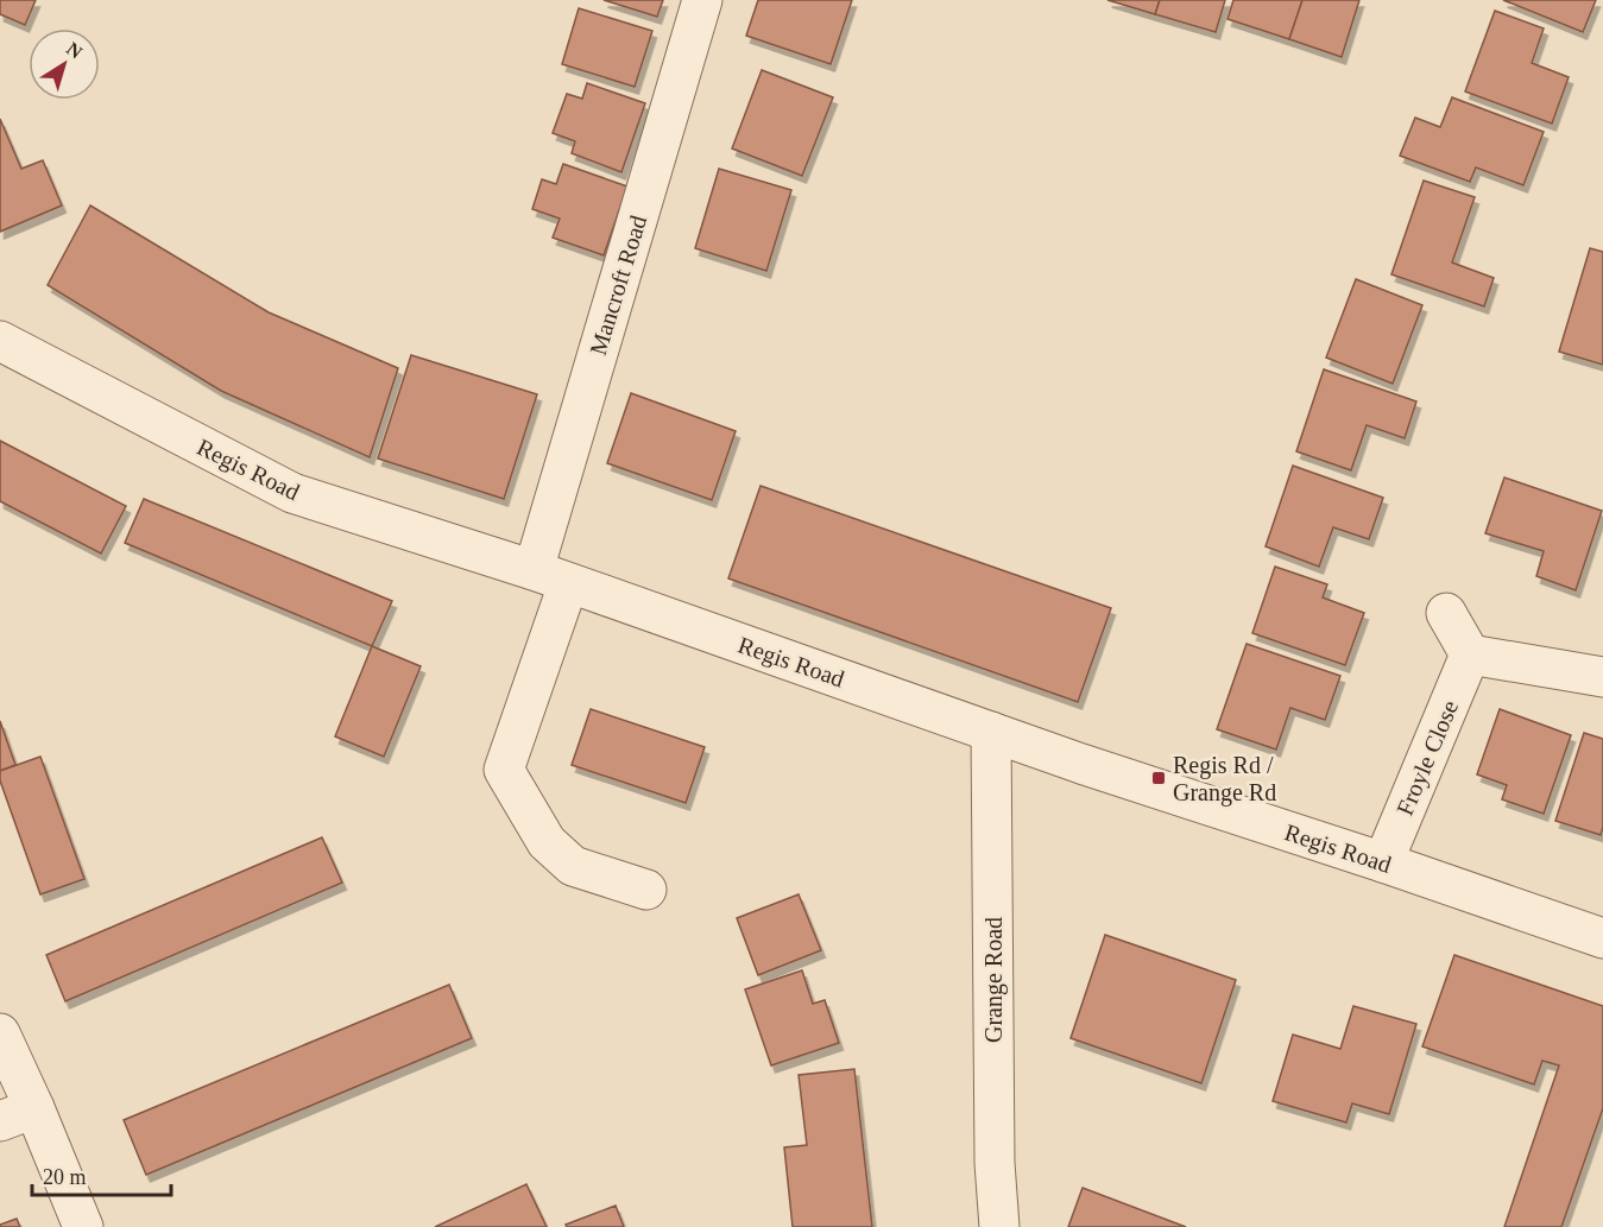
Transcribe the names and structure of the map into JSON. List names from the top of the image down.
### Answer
{
  "streets": {
    "street": [
      "Mancroft Road",
      "Regis Road",
      "Froyle Close",
      "Grange Road"
    ]
  },
  "crossings": [
    ["Mancroft Road", "Regis Road"],
    ["Regis Road", "Froyle Close"],
    ["Regis Road", "Grange Road"]
  ],
  "places": {
    "transit": ["Regis Rd / Grange Rd"]
  },
  "scale_bar": "20 m",
  "north": "top right"
}
